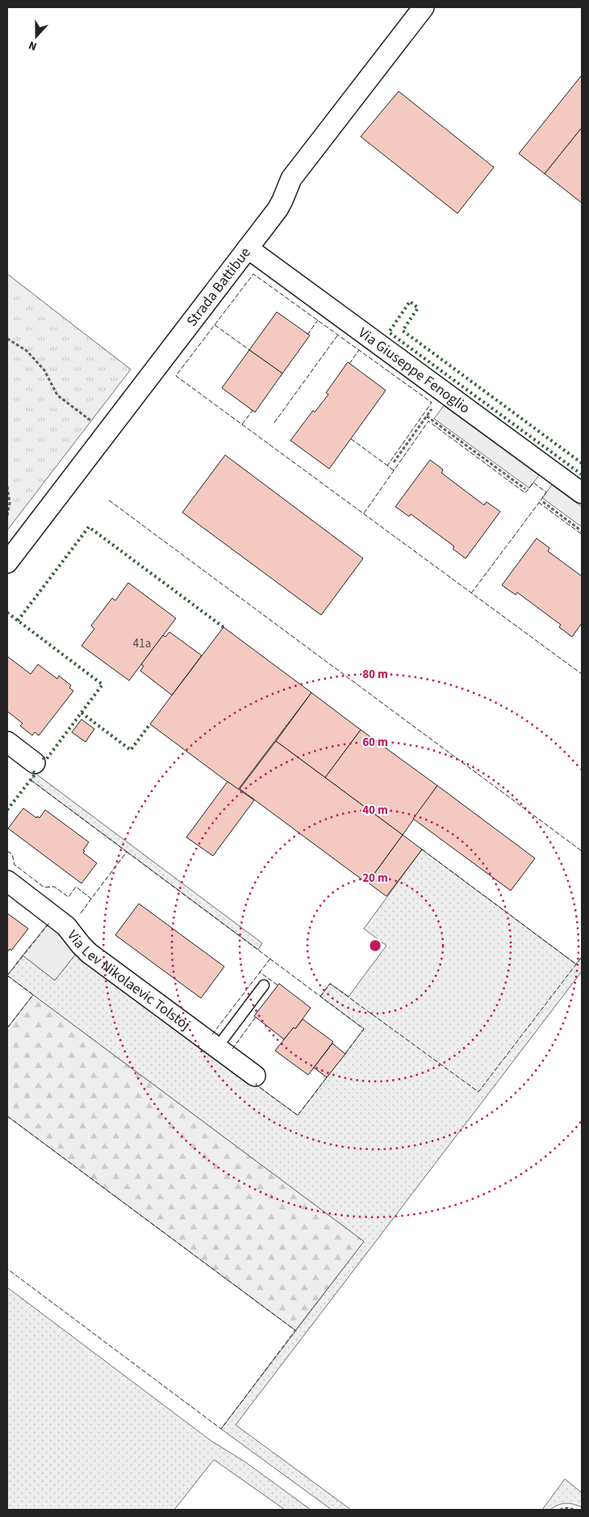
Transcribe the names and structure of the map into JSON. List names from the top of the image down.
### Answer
{
  "streets": {
    "street": ["Strada Battibue", "Via Giuseppe Fenoglio", "Via Lev Nikolaevic Tolstoj"]
  },
  "crossings": [
    ["Strada Battibue", "Via Giuseppe Fenoglio"]
  ],
  "house_numbers": ["41a"],
  "north": "bottom",
  "rings": [
    "80 m",
    "60 m",
    "40 m",
    "20 m"
  ]
}
